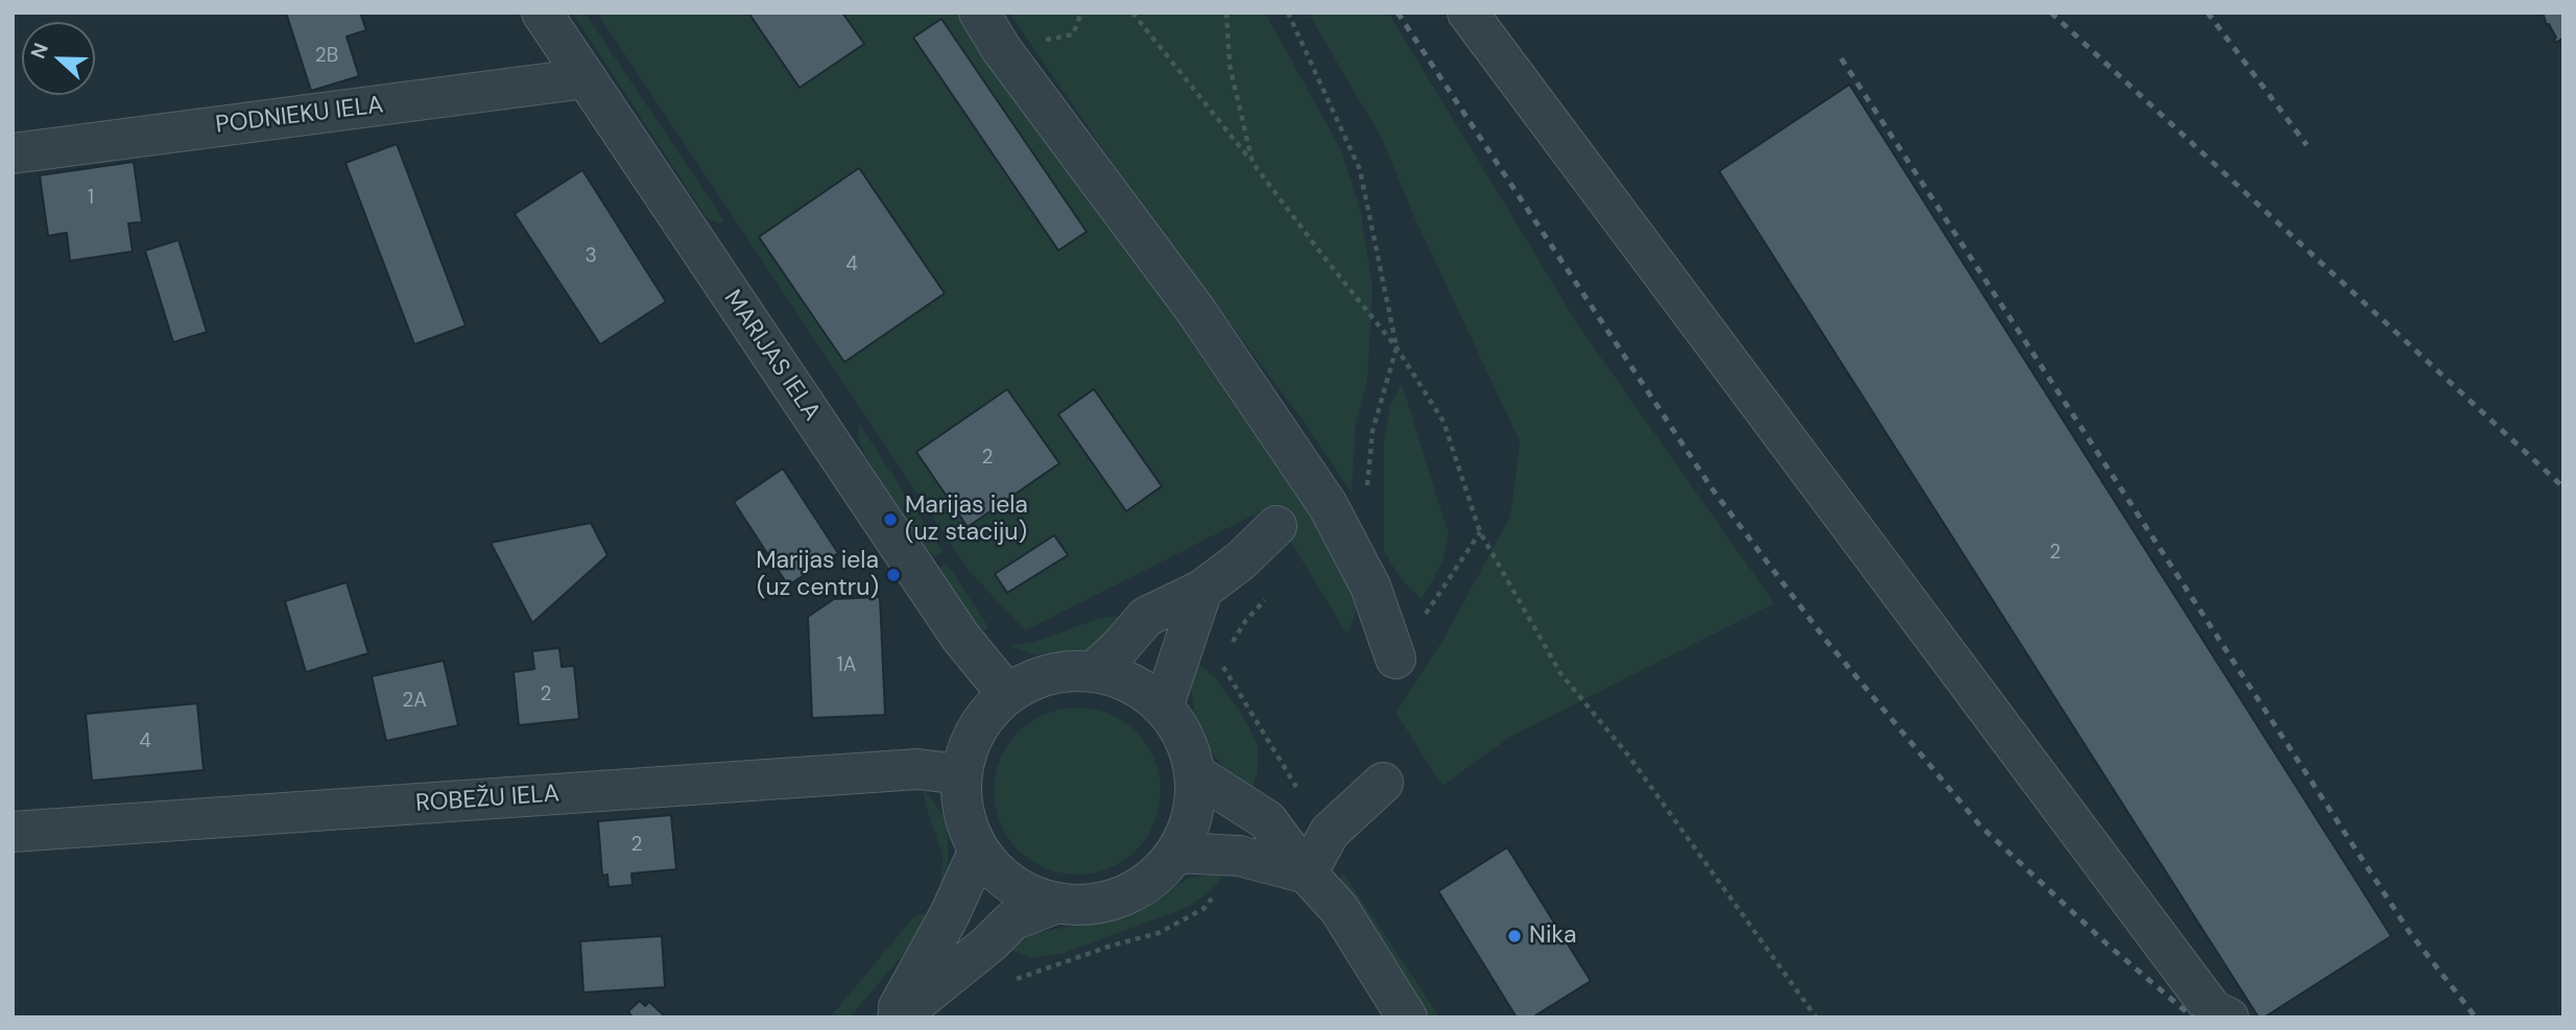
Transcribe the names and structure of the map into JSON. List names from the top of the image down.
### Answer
{
  "streets": {
    "street": ["PODNIEKU IELA", "MARIJAS IELA", "ROBEŽU IELA"]
  },
  "crossings": [
    ["PODNIEKU IELA", "MARIJAS IELA"],
    ["MARIJAS IELA", "ROBEŽU IELA"]
  ],
  "places": ["Marijas iela (uz staciju)", "Marijas iela (uz centru)", "Nika"],
  "house_numbers": [
    "2B",
    "1",
    "3",
    "4",
    "2",
    "2",
    "1A",
    "2",
    "2A",
    "4",
    "2"
  ],
  "north": "left"
}
